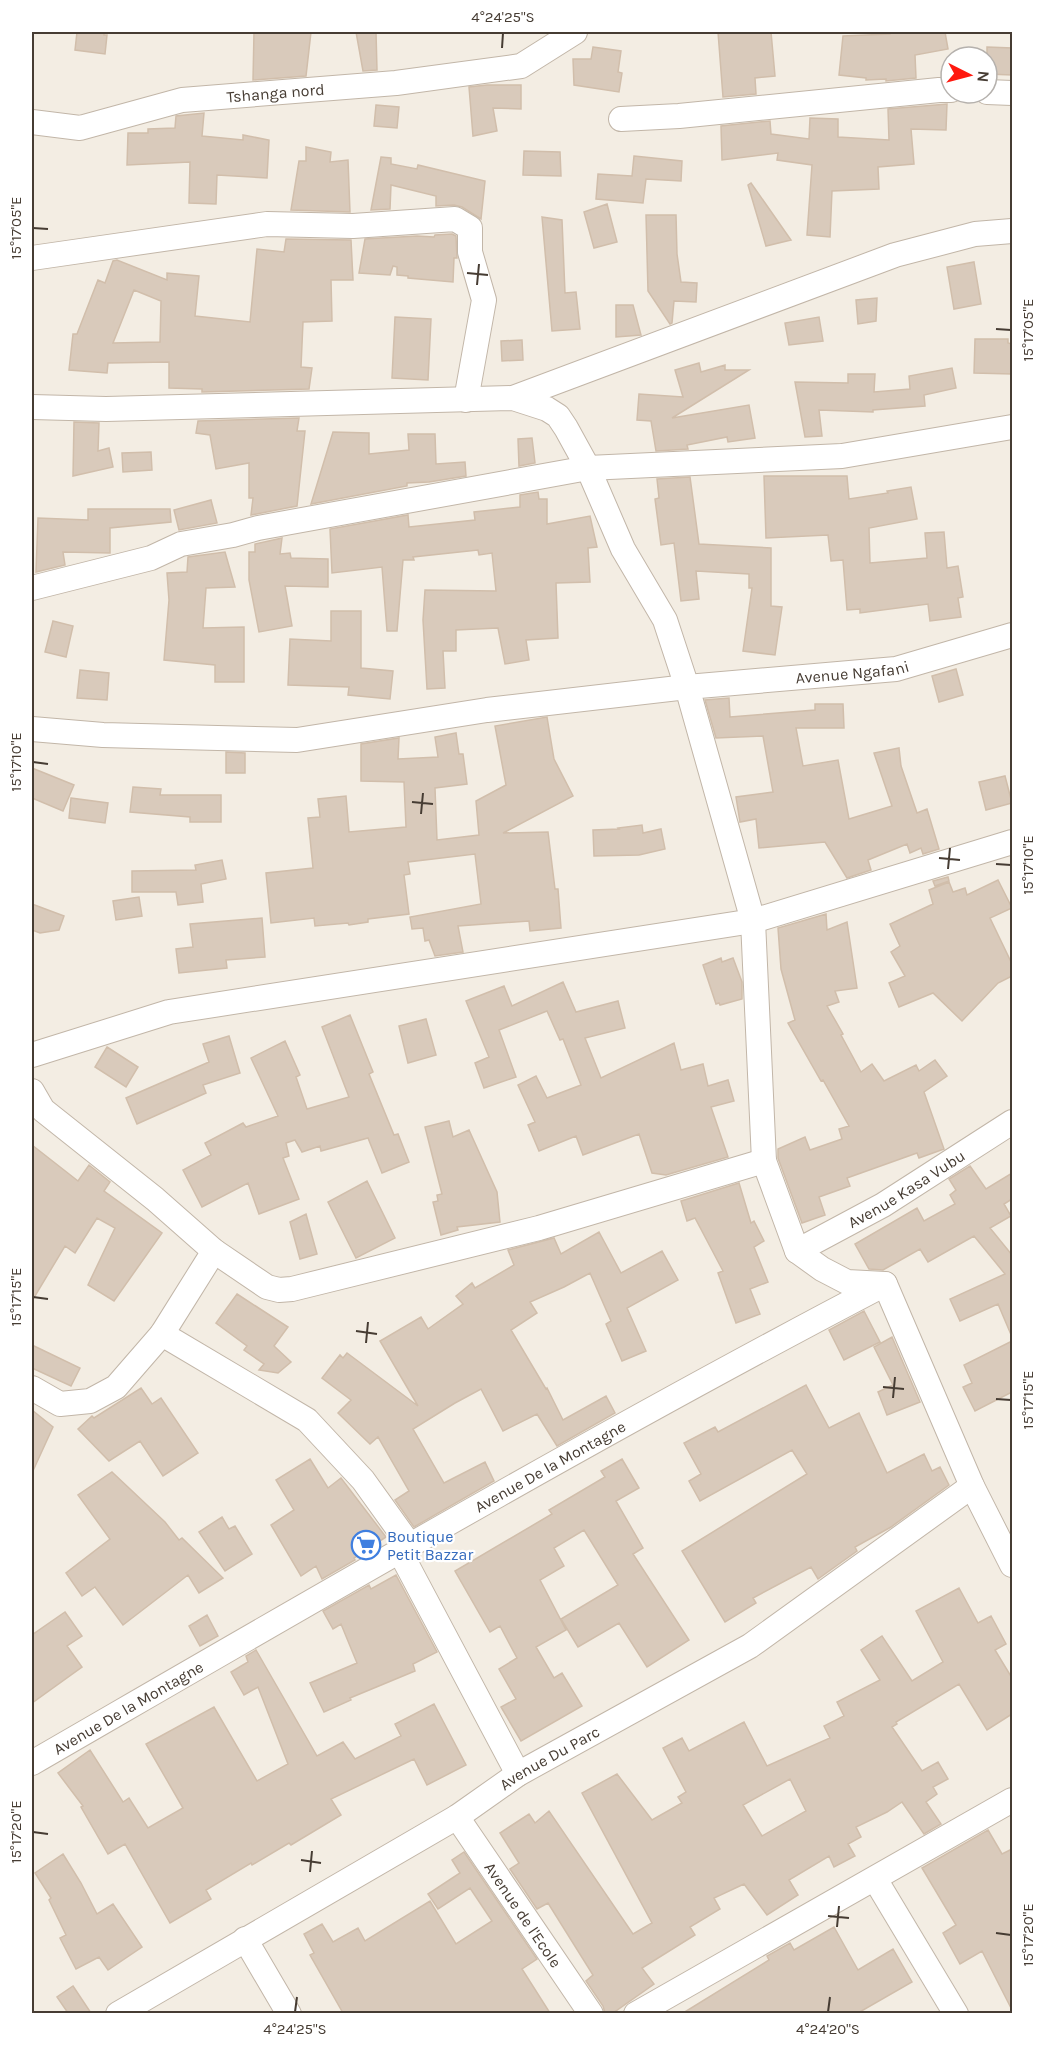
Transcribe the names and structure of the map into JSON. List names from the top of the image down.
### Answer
{
  "streets": {
    "street": [
      "Tshanga nord",
      "Avenue Ngafani",
      "Avenue Kasa Vubu",
      "Avenue De la Montagne",
      "Avenue Du Parc",
      "Avenue de l'Ecole"
    ]
  },
  "crossings": [
    ["Avenue Du Parc", "Avenue de l'Ecole"]
  ],
  "places": {
    "supermarket": ["Boutique Petit Bazzar"]
  },
  "north": "right",
  "coordinates": [
    "4°24'25\"S",
    "15°17'05\"E",
    "15°17'10\"E",
    "15°17'15\"E",
    "15°17'20\"E",
    "4°24'20\"S"
  ]
}
